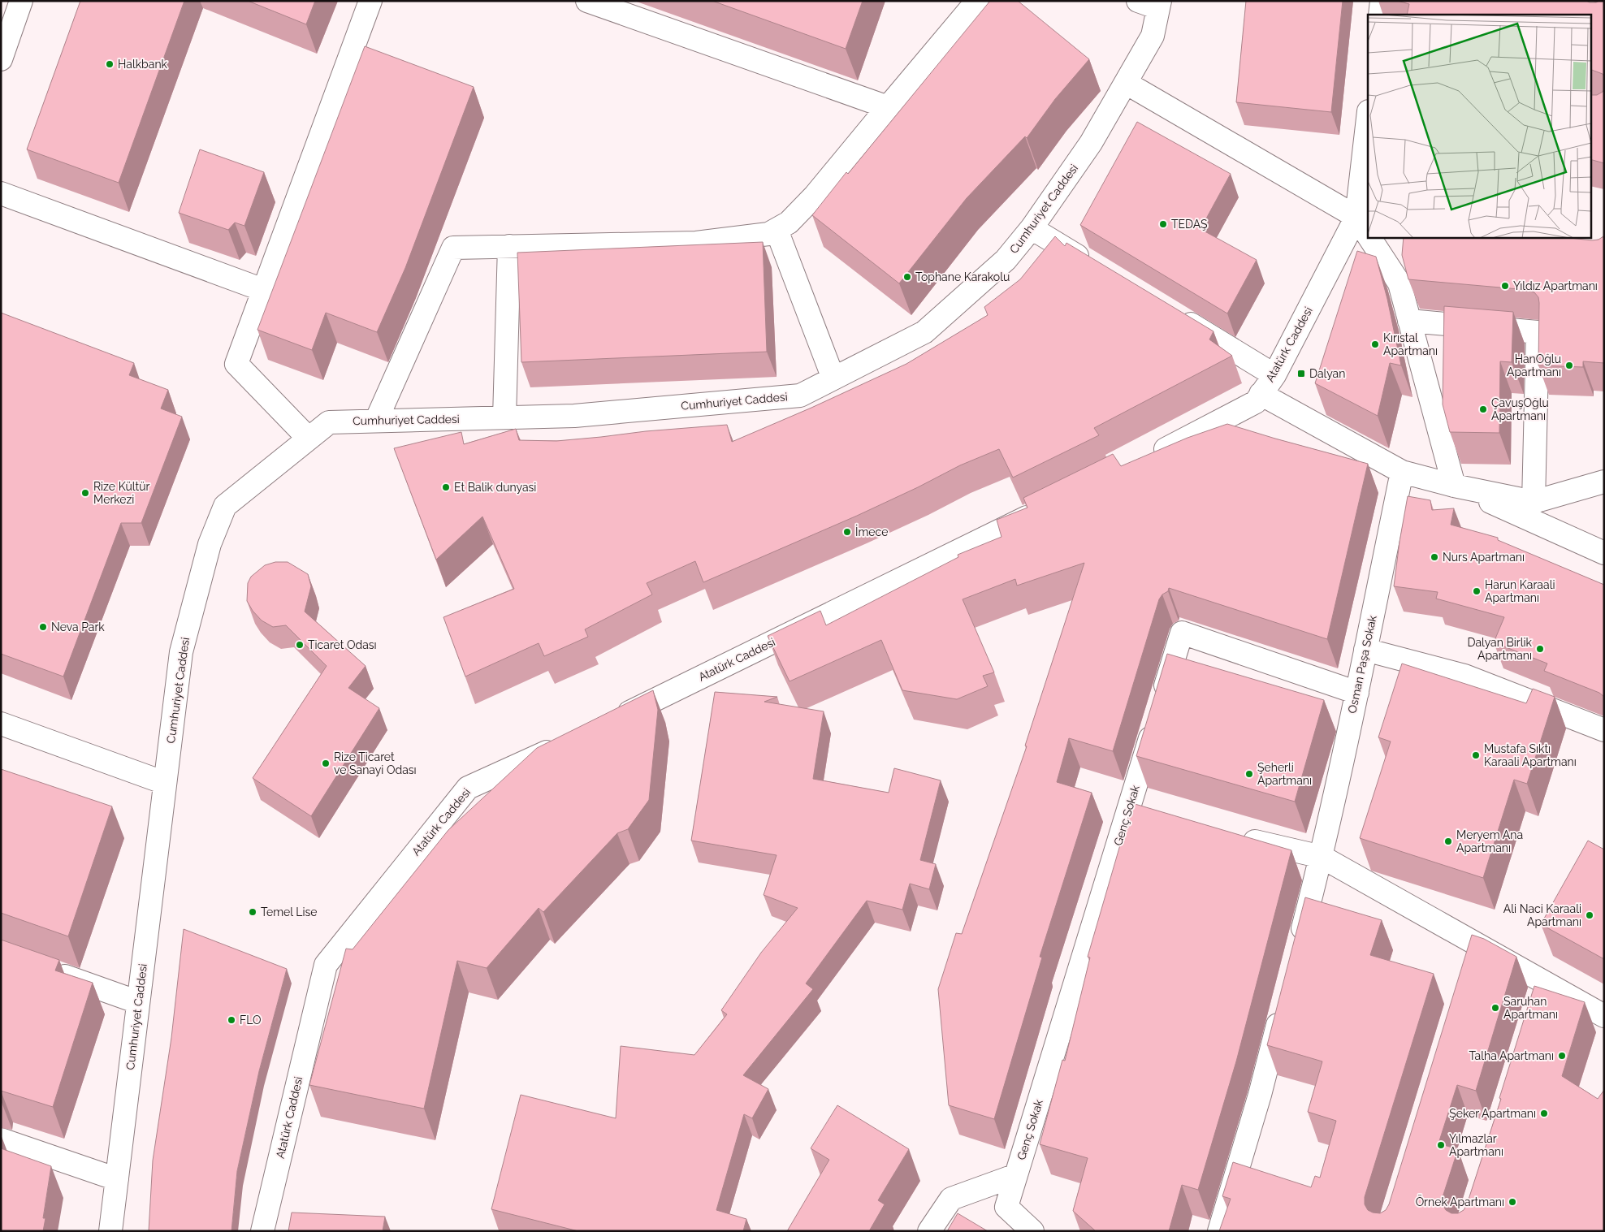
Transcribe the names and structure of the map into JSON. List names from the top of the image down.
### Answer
{
  "streets": {
    "street": [
      "Cumhuriyet Caddesi",
      "Atatürk Caddesi",
      "Osman Paşa Sokak",
      "Genç Sokak"
    ]
  },
  "crossings": [
    ["Osman Paşa Sokak", "Genç Sokak"]
  ],
  "places": {
    "other": [
      "Halkbank",
      "TEDAŞ",
      "Tophane Karakolu",
      "Yıldız Apartmanı",
      "Kırıstal Apartmanı",
      "HanOğlu Apartmanı",
      "ÇavuşOğlu Apartmanı",
      "Et Balik dunyasi",
      "Rize Kültür Merkezi",
      "İmece",
      "Nurs Apartmanı",
      "Harun Karaali Apartmanı",
      "Neva Park",
      "Ticaret Odası",
      "Dalyan Birlik Apartmanı",
      "Mustafa Sıktı Karaali Apartmanı",
      "Rize Ticaret ve Sanayi Odası",
      "Şeherli Apartmanı",
      "Meryem Ana Apartmanı",
      "Temel Lise",
      "Ali Naci Karaali Apartmanı",
      "Saruhan Apartmanı",
      "FLO",
      "Talha Apartmanı",
      "Şeker Apartmanı",
      "Yılmazlar Apartmanı",
      "Örnek Apartmanı"
    ],
    "transit": ["Dalyan"]
  }
}
